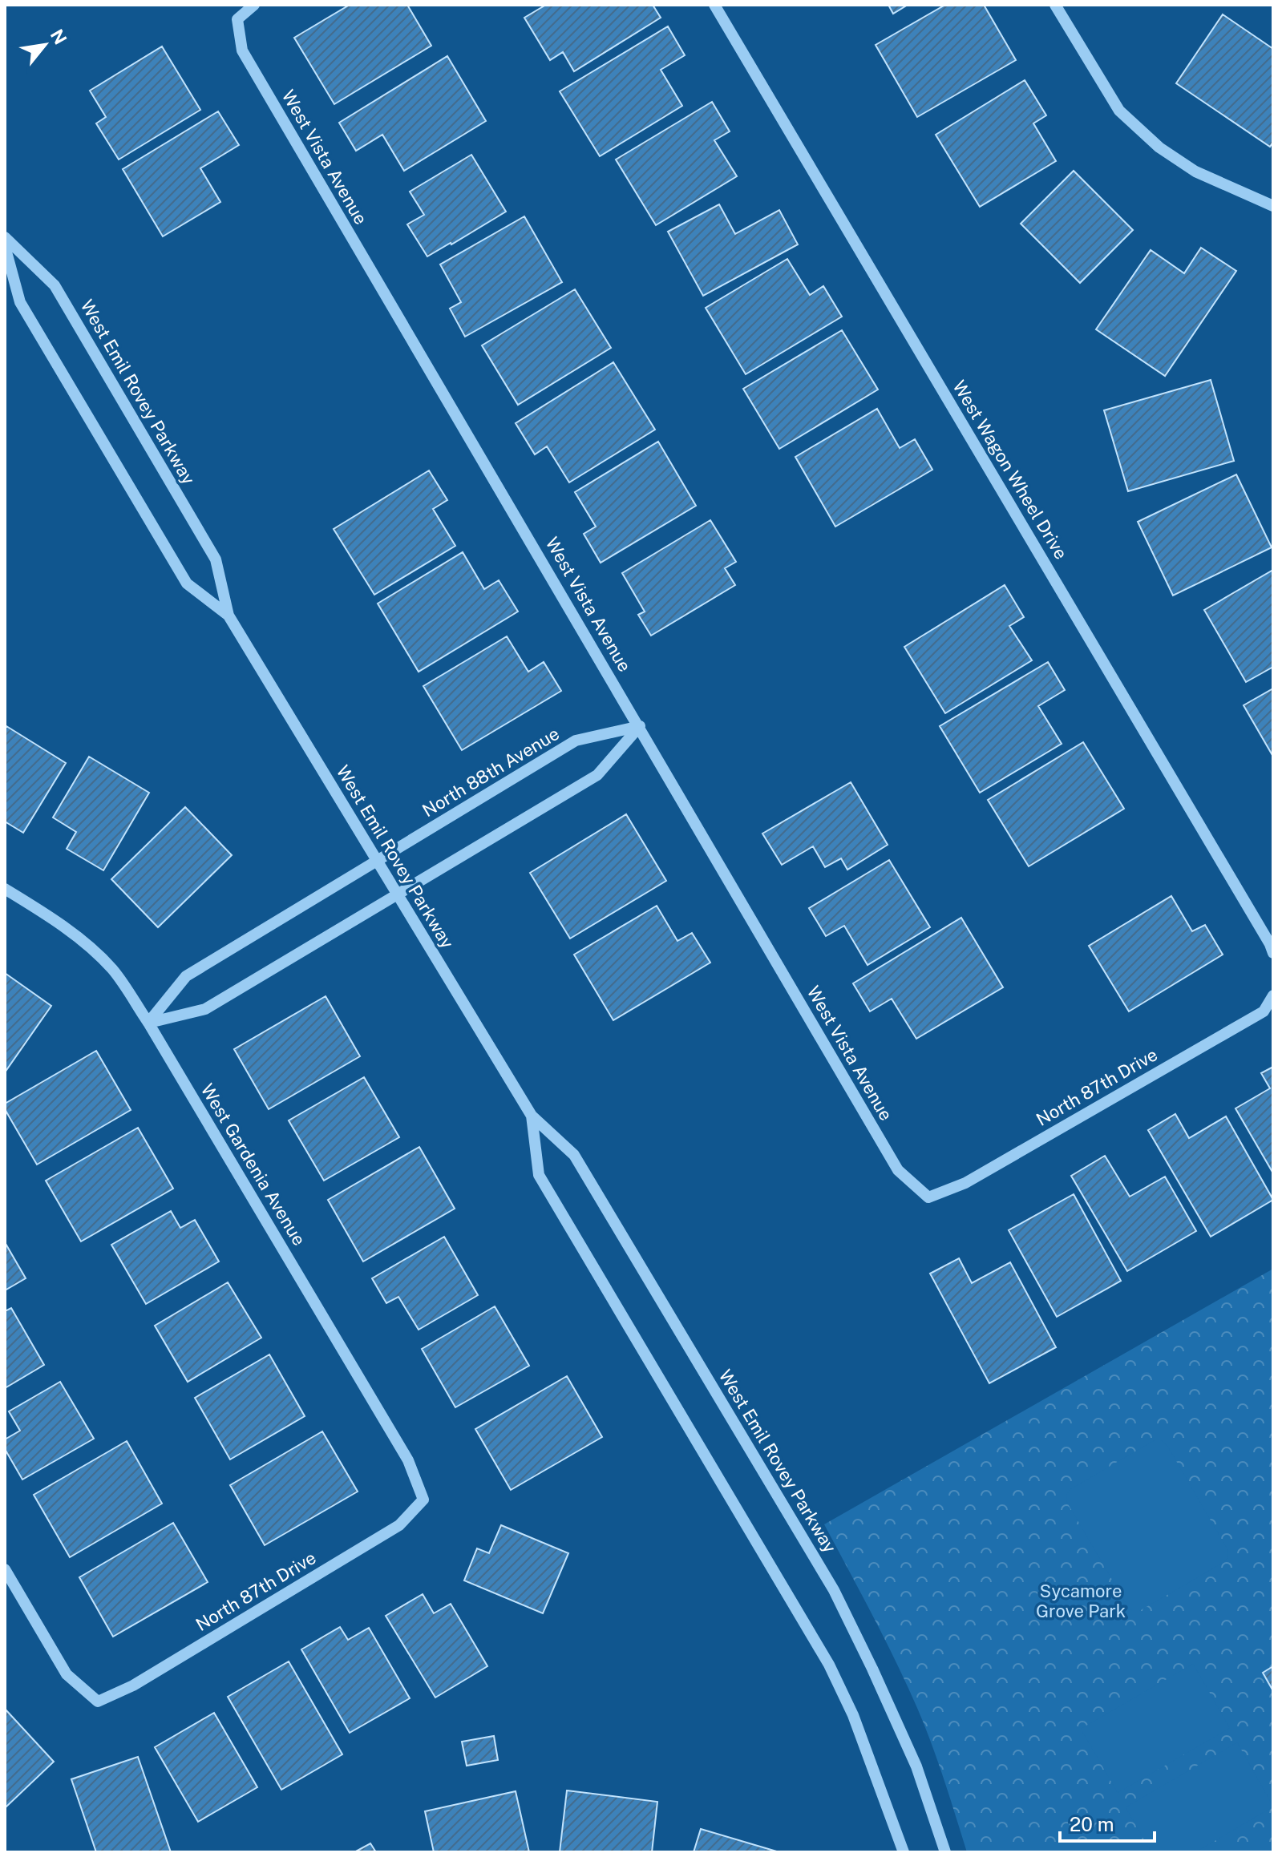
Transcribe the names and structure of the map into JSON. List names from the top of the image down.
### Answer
{
  "streets": {
    "street": [
      "West Vista Avenue",
      "West Emil Rovey Parkway",
      "West Wagon Wheel Drive",
      "North 88th Avenue",
      "North 87th Drive",
      "West Gardenia Avenue"
    ]
  },
  "crossings": [
    ["West Vista Avenue", "North 88th Avenue"],
    ["West Vista Avenue", "North 87th Drive"],
    ["West Emil Rovey Parkway", "North 88th Avenue"],
    ["North 88th Avenue", "West Gardenia Avenue"],
    ["North 87th Drive", "West Gardenia Avenue"]
  ],
  "parks": ["Sycamore Grove Park"],
  "scale_bar": "20 m",
  "north": "top right"
}
